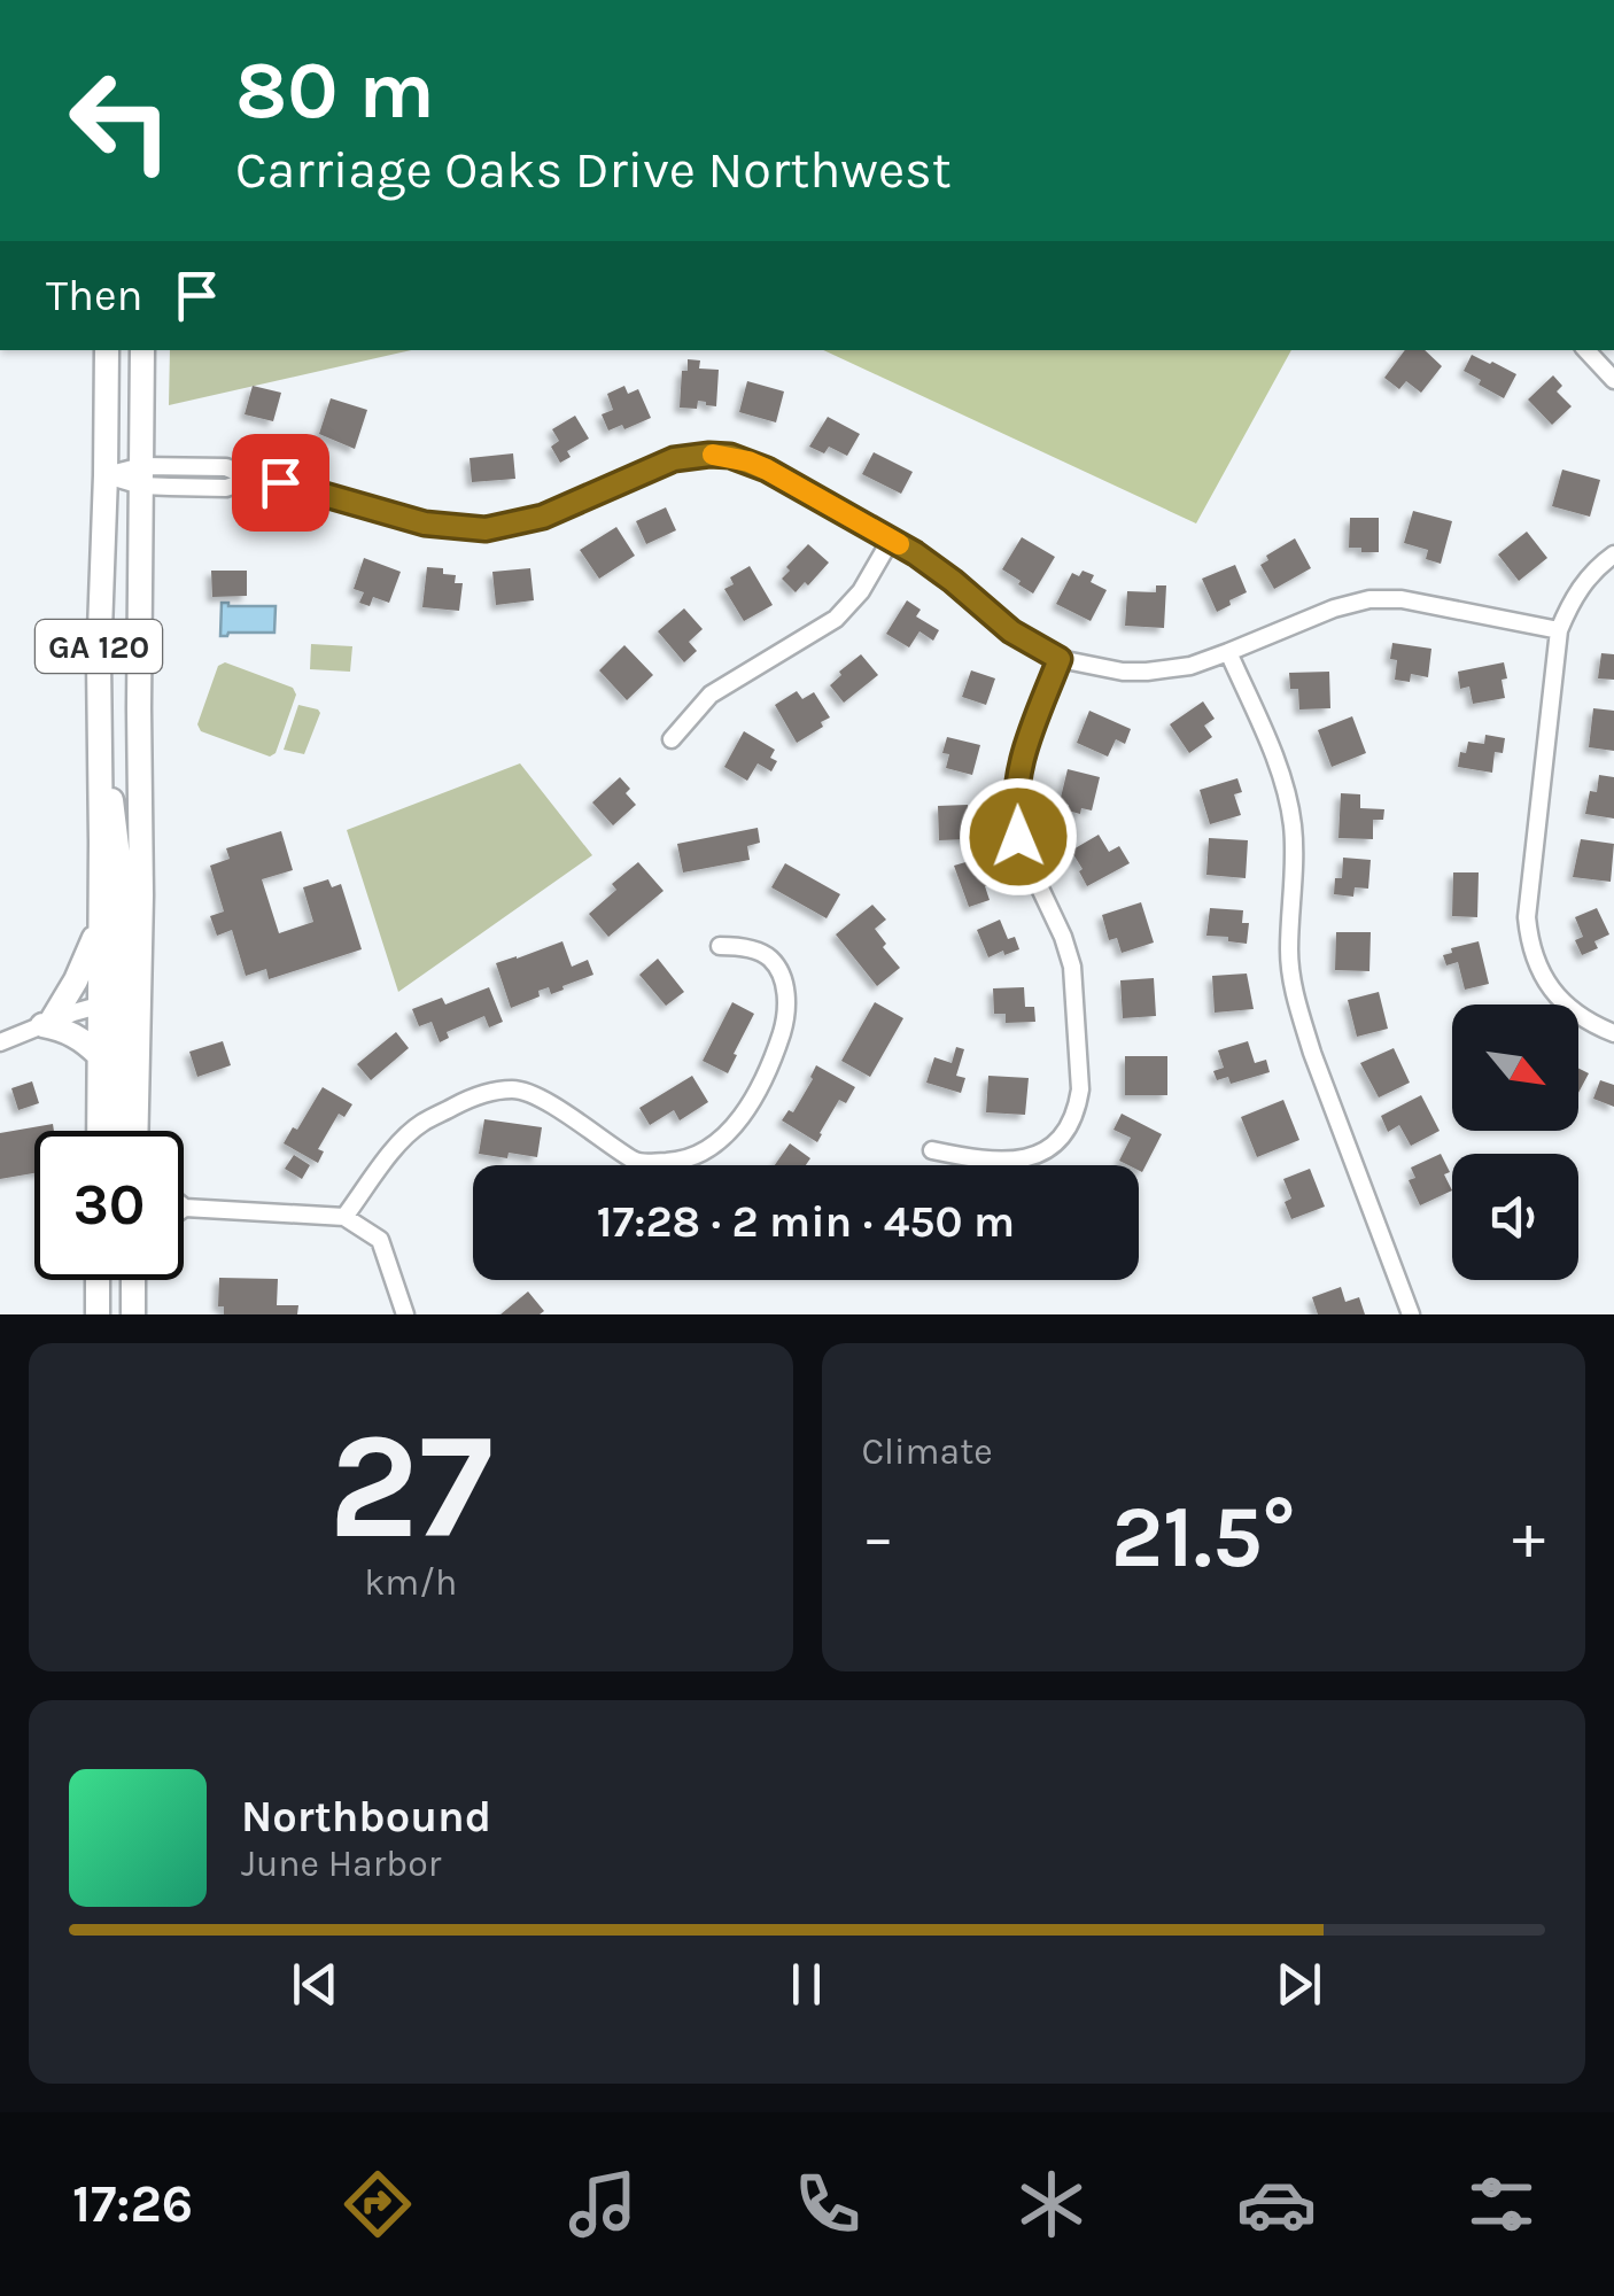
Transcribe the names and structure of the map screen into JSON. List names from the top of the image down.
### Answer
{
  "streets": {
    "highway": ["GA 120"]
  },
  "north": "bottom right",
  "page": {
    "turn": ["80 m", "Carriage Oaks Drive Northwest"],
    "then": "Then",
    "limit": "30",
    "trip": "17:28 · 2 min · 450 m",
    "tile": [
      ["27", "km/h"],
      "Climate"
    ],
    "heat": ["−", "21.5°", "+"],
    "song": ["Northbound", "June Harbor"],
    "tabs": "17:26"
  }
}
